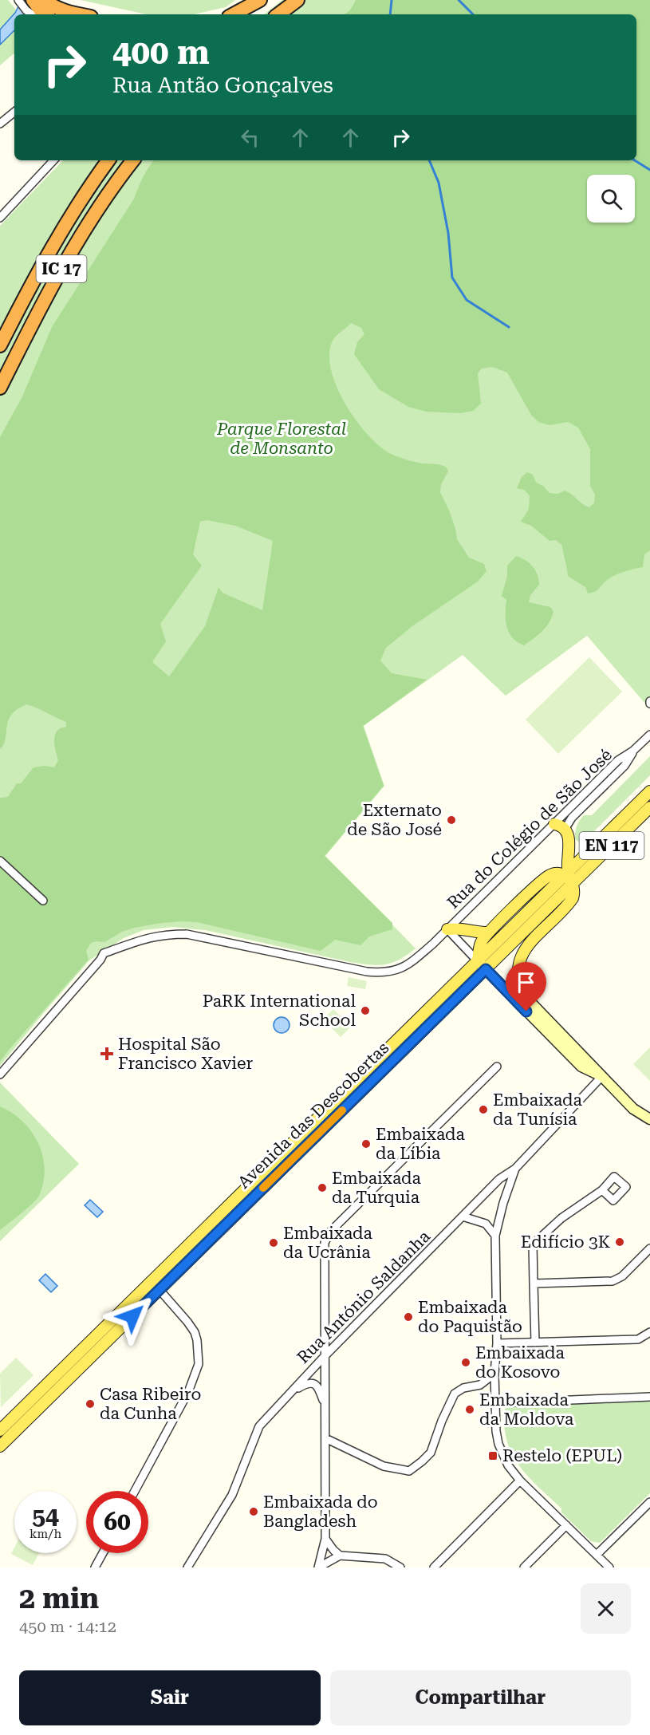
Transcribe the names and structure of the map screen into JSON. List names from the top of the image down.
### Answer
{
  "streets": {
    "highway": ["IC 17"],
    "main road": ["EN 117", "Avenida das Descobertas"],
    "street": ["Rua do Colégio de São José", "Rua António Saldanha"]
  },
  "parks": ["Parque Florestal de Monsanto"],
  "places": {
    "other": [
      "Externato de São José",
      "PaRK International School",
      "Embaixada da Tunísia",
      "Embaixada da Líbia",
      "Embaixada da Turquia",
      "Edifício 3K",
      "Embaixada da Ucrânia",
      "Embaixada do Paquistão",
      "Embaixada do Kosovo",
      "Casa Ribeiro da Cunha",
      "Embaixada da Moldova",
      "Embaixada do Bangladesh"
    ],
    "health": ["Hospital São Francisco Xavier"],
    "transit": ["Restelo (EPUL)"]
  },
  "page": {
    "turn": ["400 m", "Rua Antão Gonçalves"],
    "speed": "54 km/h",
    "limit": "60",
    "heading": ["2 min", "450 m · 14:12"],
    "buttons": ["Sair", "Compartilhar"]
  }
}
